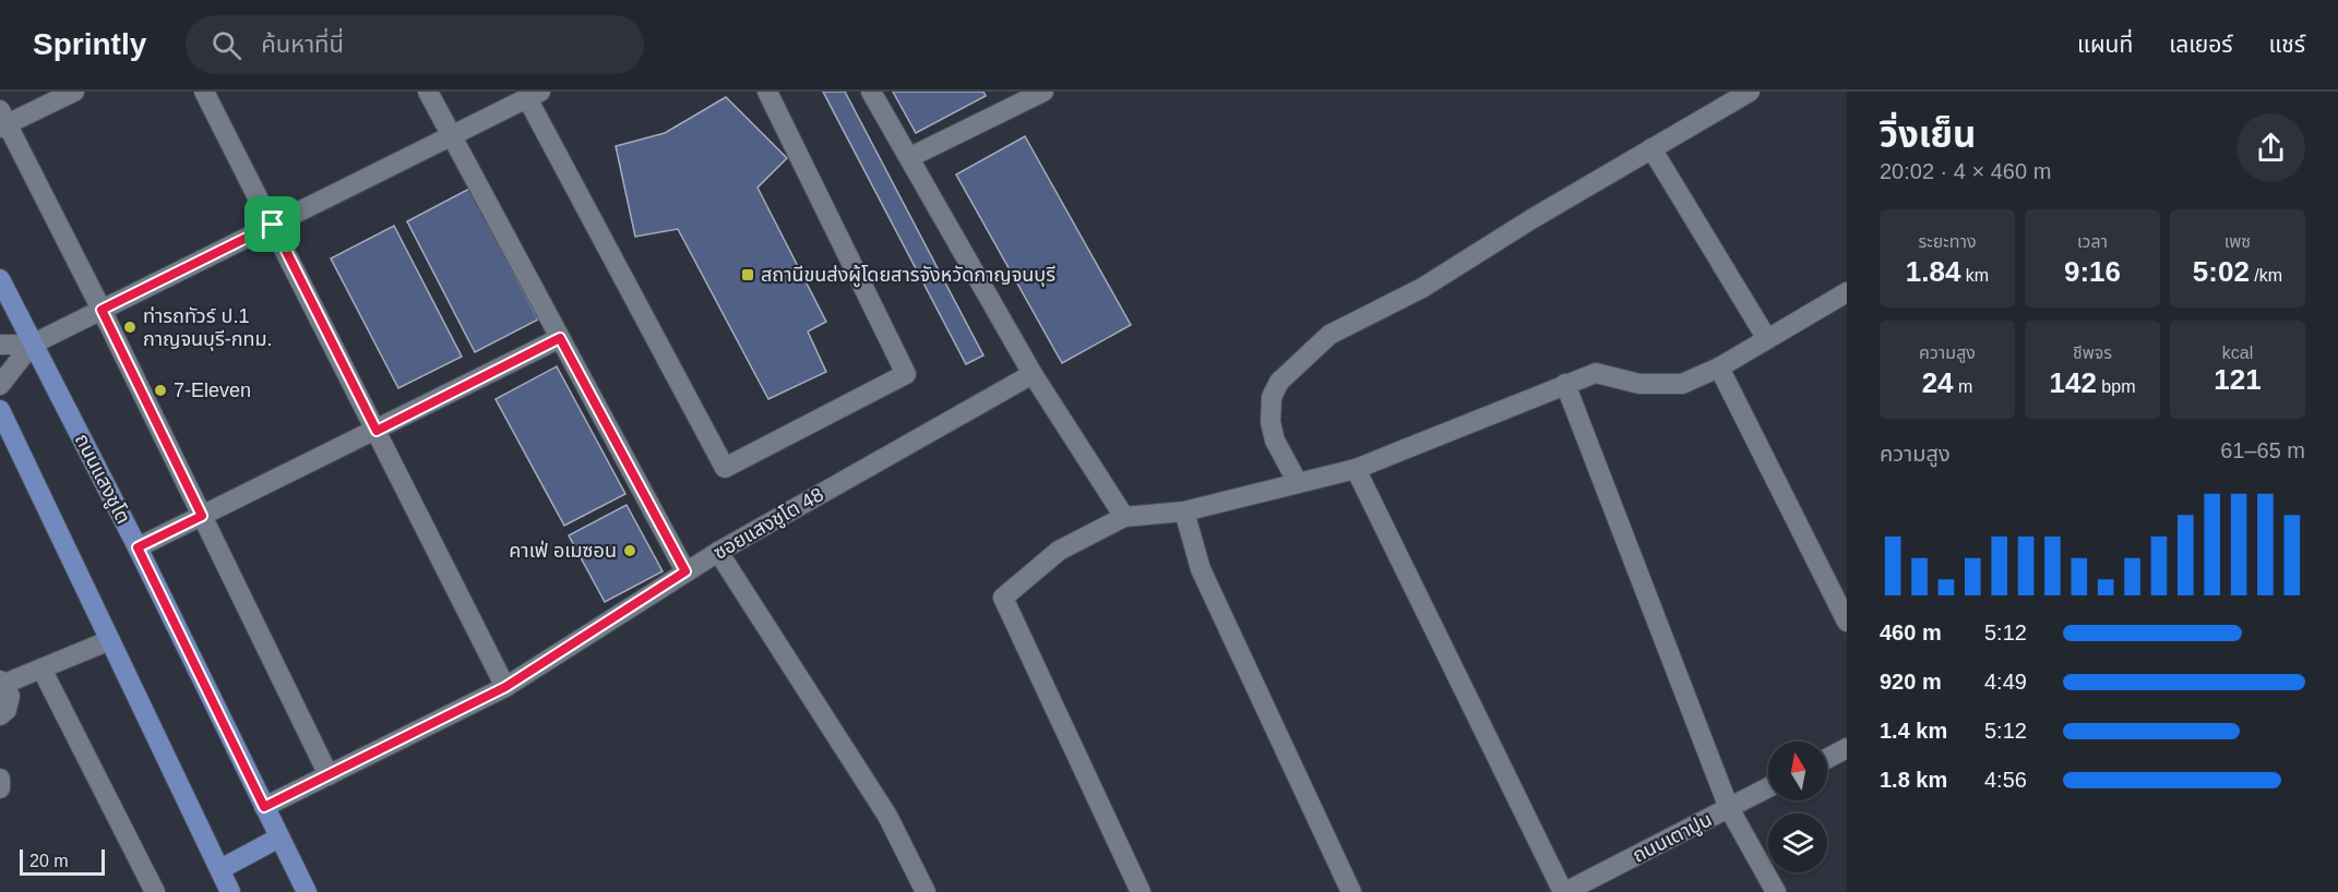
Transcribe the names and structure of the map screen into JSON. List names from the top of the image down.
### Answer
{
  "streets": {
    "main road": ["ถนนแสงชูโต"],
    "street": ["ซอยแสงชูโต 48", "ถนนเตาปูน"]
  },
  "crossings": [
    ["ถนนแสงชูโต", "ซอยแสงชูโต 48"]
  ],
  "places": {
    "transit": ["สถานีขนส่งผู้โดยสารจังหวัดกาญจนบุรี"],
    "other": ["ท่ารถทัวร์ ป.1 กาญจนบุรี-กทม.", "7-Eleven", "คาเฟ่ อเมซอน"]
  },
  "scale_bar": "20 m",
  "north": "top",
  "page": {
    "header": "Sprintly",
    "search": "ค้นหาที่นี่",
    "nav": ["แผนที่", "เลเยอร์", "แชร์"],
    "heading": ["วิ่งเย็น", "20:02 · 4 × 460 m"],
    "stats": [
      ["ระยะทาง", "1.84 km"],
      ["เวลา", "9:16"],
      ["เพซ", "5:02 /km"],
      ["ความสูง", "24 m"],
      ["ชีพจร", "142 bpm"],
      ["kcal", "121"]
    ],
    "chart": ["ความสูง", "61–65 m"],
    "list": [
      {
        "name": "460 m",
        "note": "5:12"
      },
      {
        "name": "920 m",
        "note": "4:49"
      },
      {
        "name": "1.4 km",
        "note": "5:12"
      },
      {
        "name": "1.8 km",
        "note": "4:56"
      }
    ],
    "scale": "20 m"
  }
}
